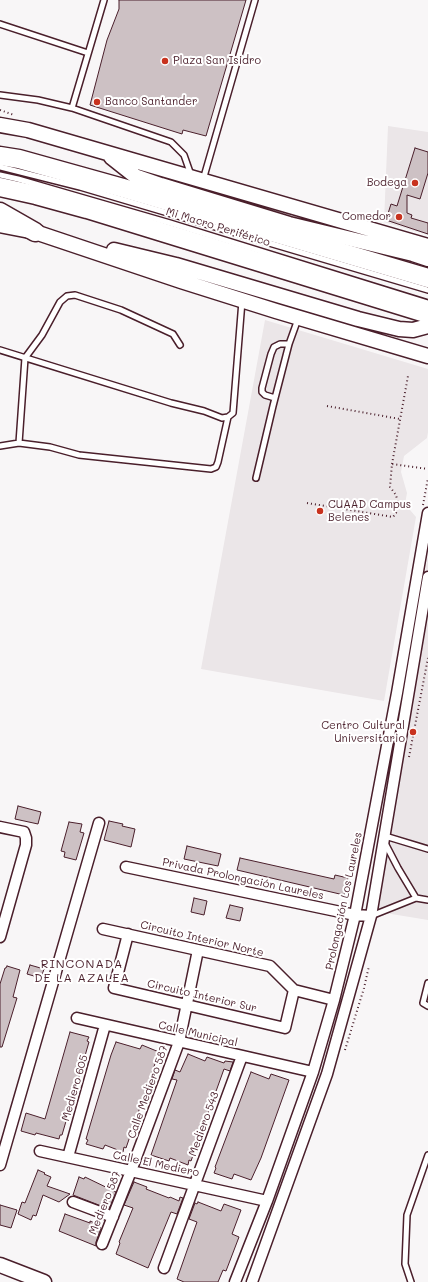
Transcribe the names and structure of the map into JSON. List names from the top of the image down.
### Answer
{
  "streets": {
    "street": [
      "Privada Prolongación Laureles",
      "Prolongación Los Laureles",
      "Circuito Interior Norte",
      "Circuito Interior Sur",
      "Calle Municipal",
      "Mediero 605",
      "Calle Mediero 587",
      "Mediero 543",
      "Calle El Mediero",
      "Mediero 587"
    ],
    "lane": ["Mi Macro Periférico"]
  },
  "crossings": [
    ["Privada Prolongación Laureles", "Prolongación Los Laureles"],
    ["Prolongación Los Laureles", "Calle Municipal"],
    ["Prolongación Los Laureles", "Calle El Mediero"],
    ["Circuito Interior Norte", "Circuito Interior Sur"],
    ["Circuito Interior Norte", "Calle Mediero 587"],
    ["Circuito Interior Sur", "Calle Mediero 587"],
    ["Calle Municipal", "Mediero 605"],
    ["Calle Municipal", "Calle Mediero 587"],
    ["Calle Municipal", "Mediero 543"],
    ["Mediero 605", "Calle El Mediero"],
    ["Calle Mediero 587", "Calle El Mediero"],
    ["Calle Mediero 587", "Mediero 587"],
    ["Mediero 543", "Calle El Mediero"],
    ["Calle El Mediero", "Mediero 587"]
  ],
  "districts": ["RINCONADA DE LA AZALEA"],
  "places": [
    "Plaza San Isidro",
    "Banco Santander",
    "Bodega",
    "Comedor",
    "CUAAD Campus Belenes",
    "Centro Cultural Universitario"
  ]
}
